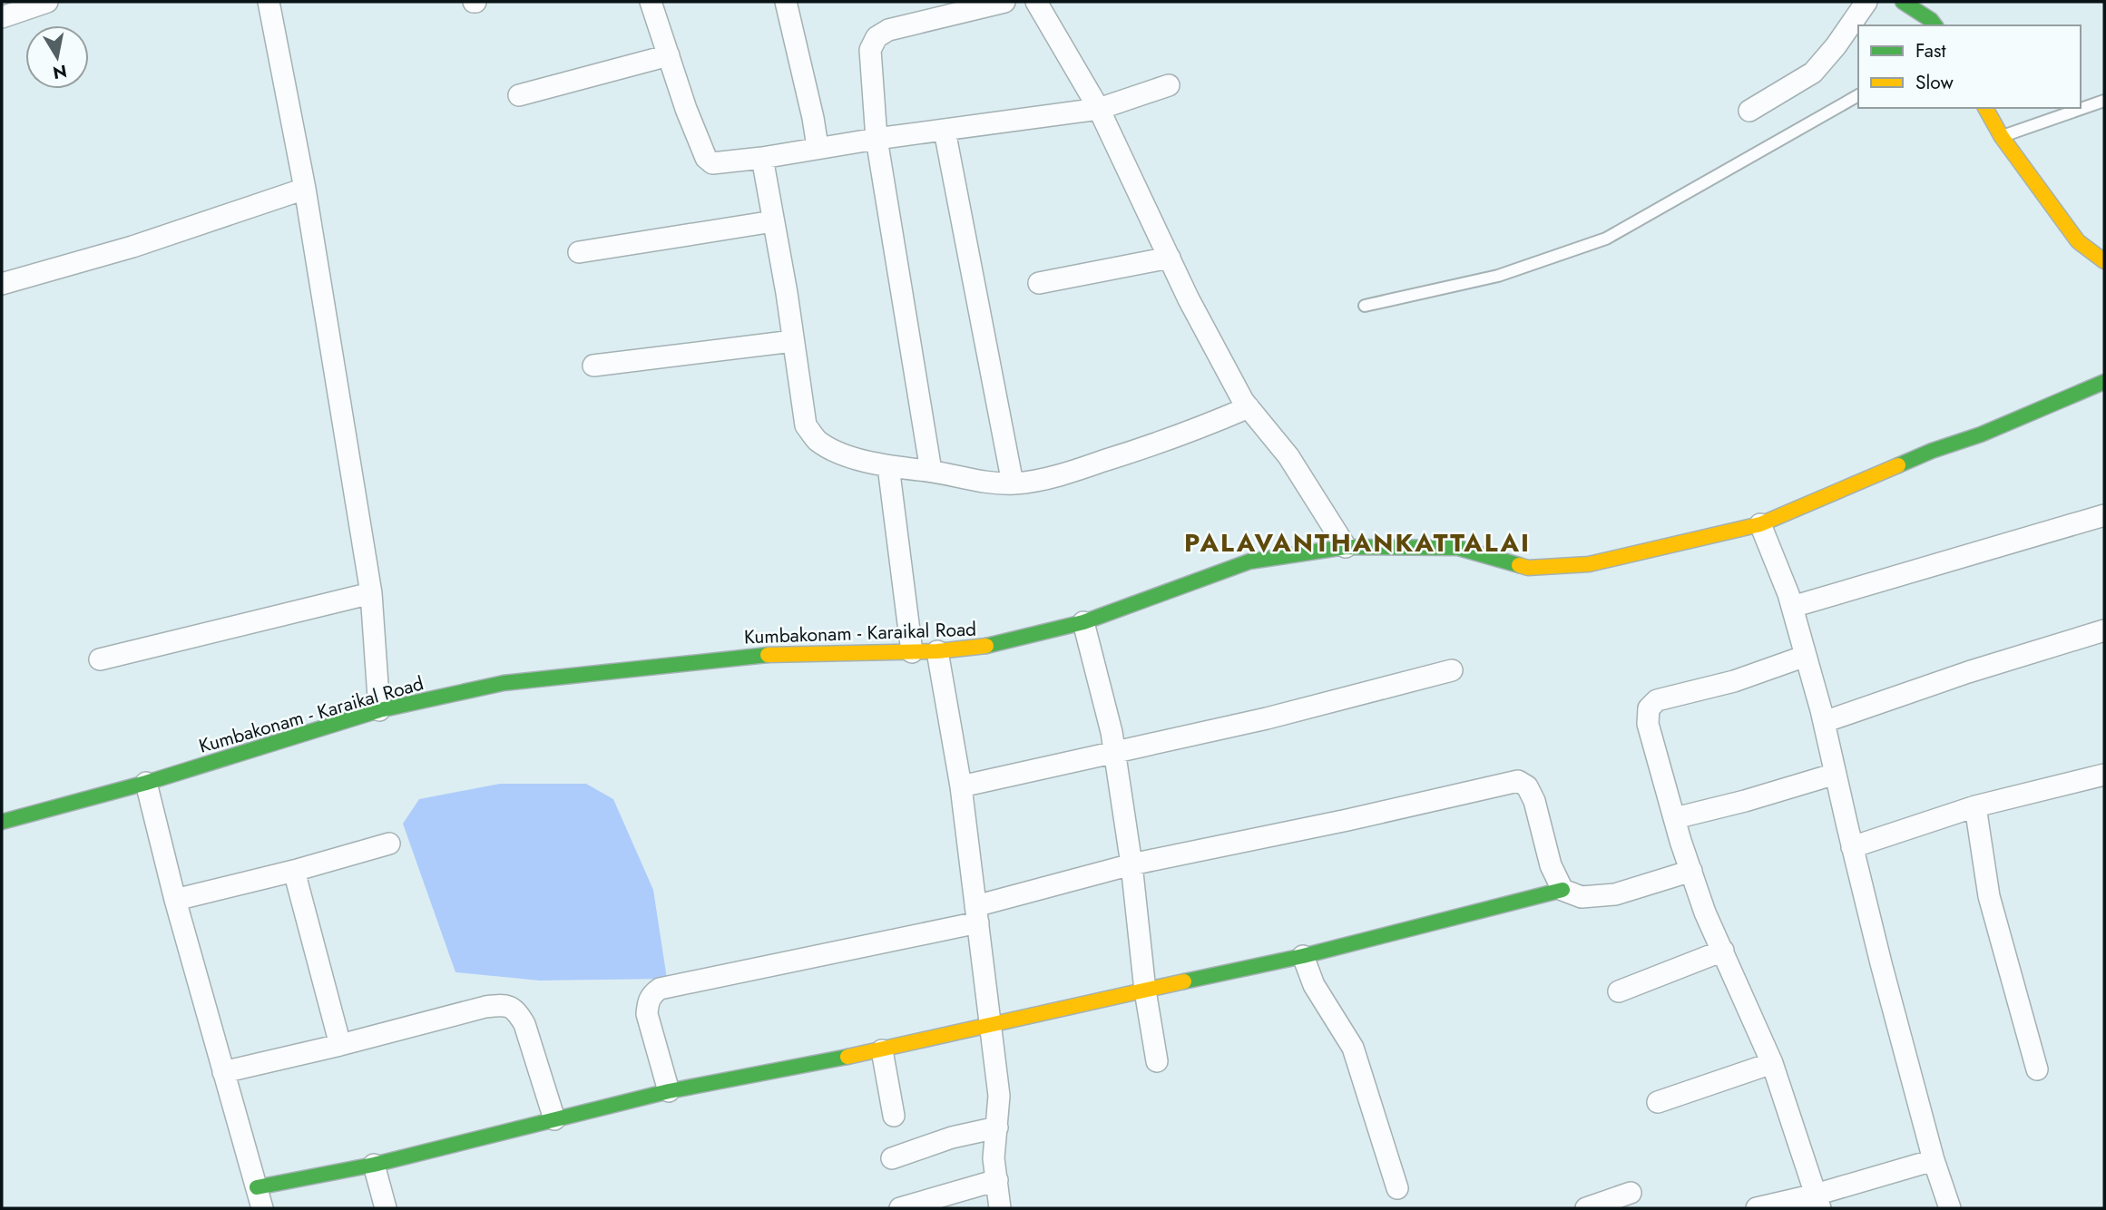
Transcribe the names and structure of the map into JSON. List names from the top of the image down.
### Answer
{
  "streets": {
    "main road": ["Kumbakonam - Karaikal Road"]
  },
  "districts": ["PALAVANTHANKATTALAI"],
  "legend": ["Fast", "Slow"],
  "north": "bottom"
}
